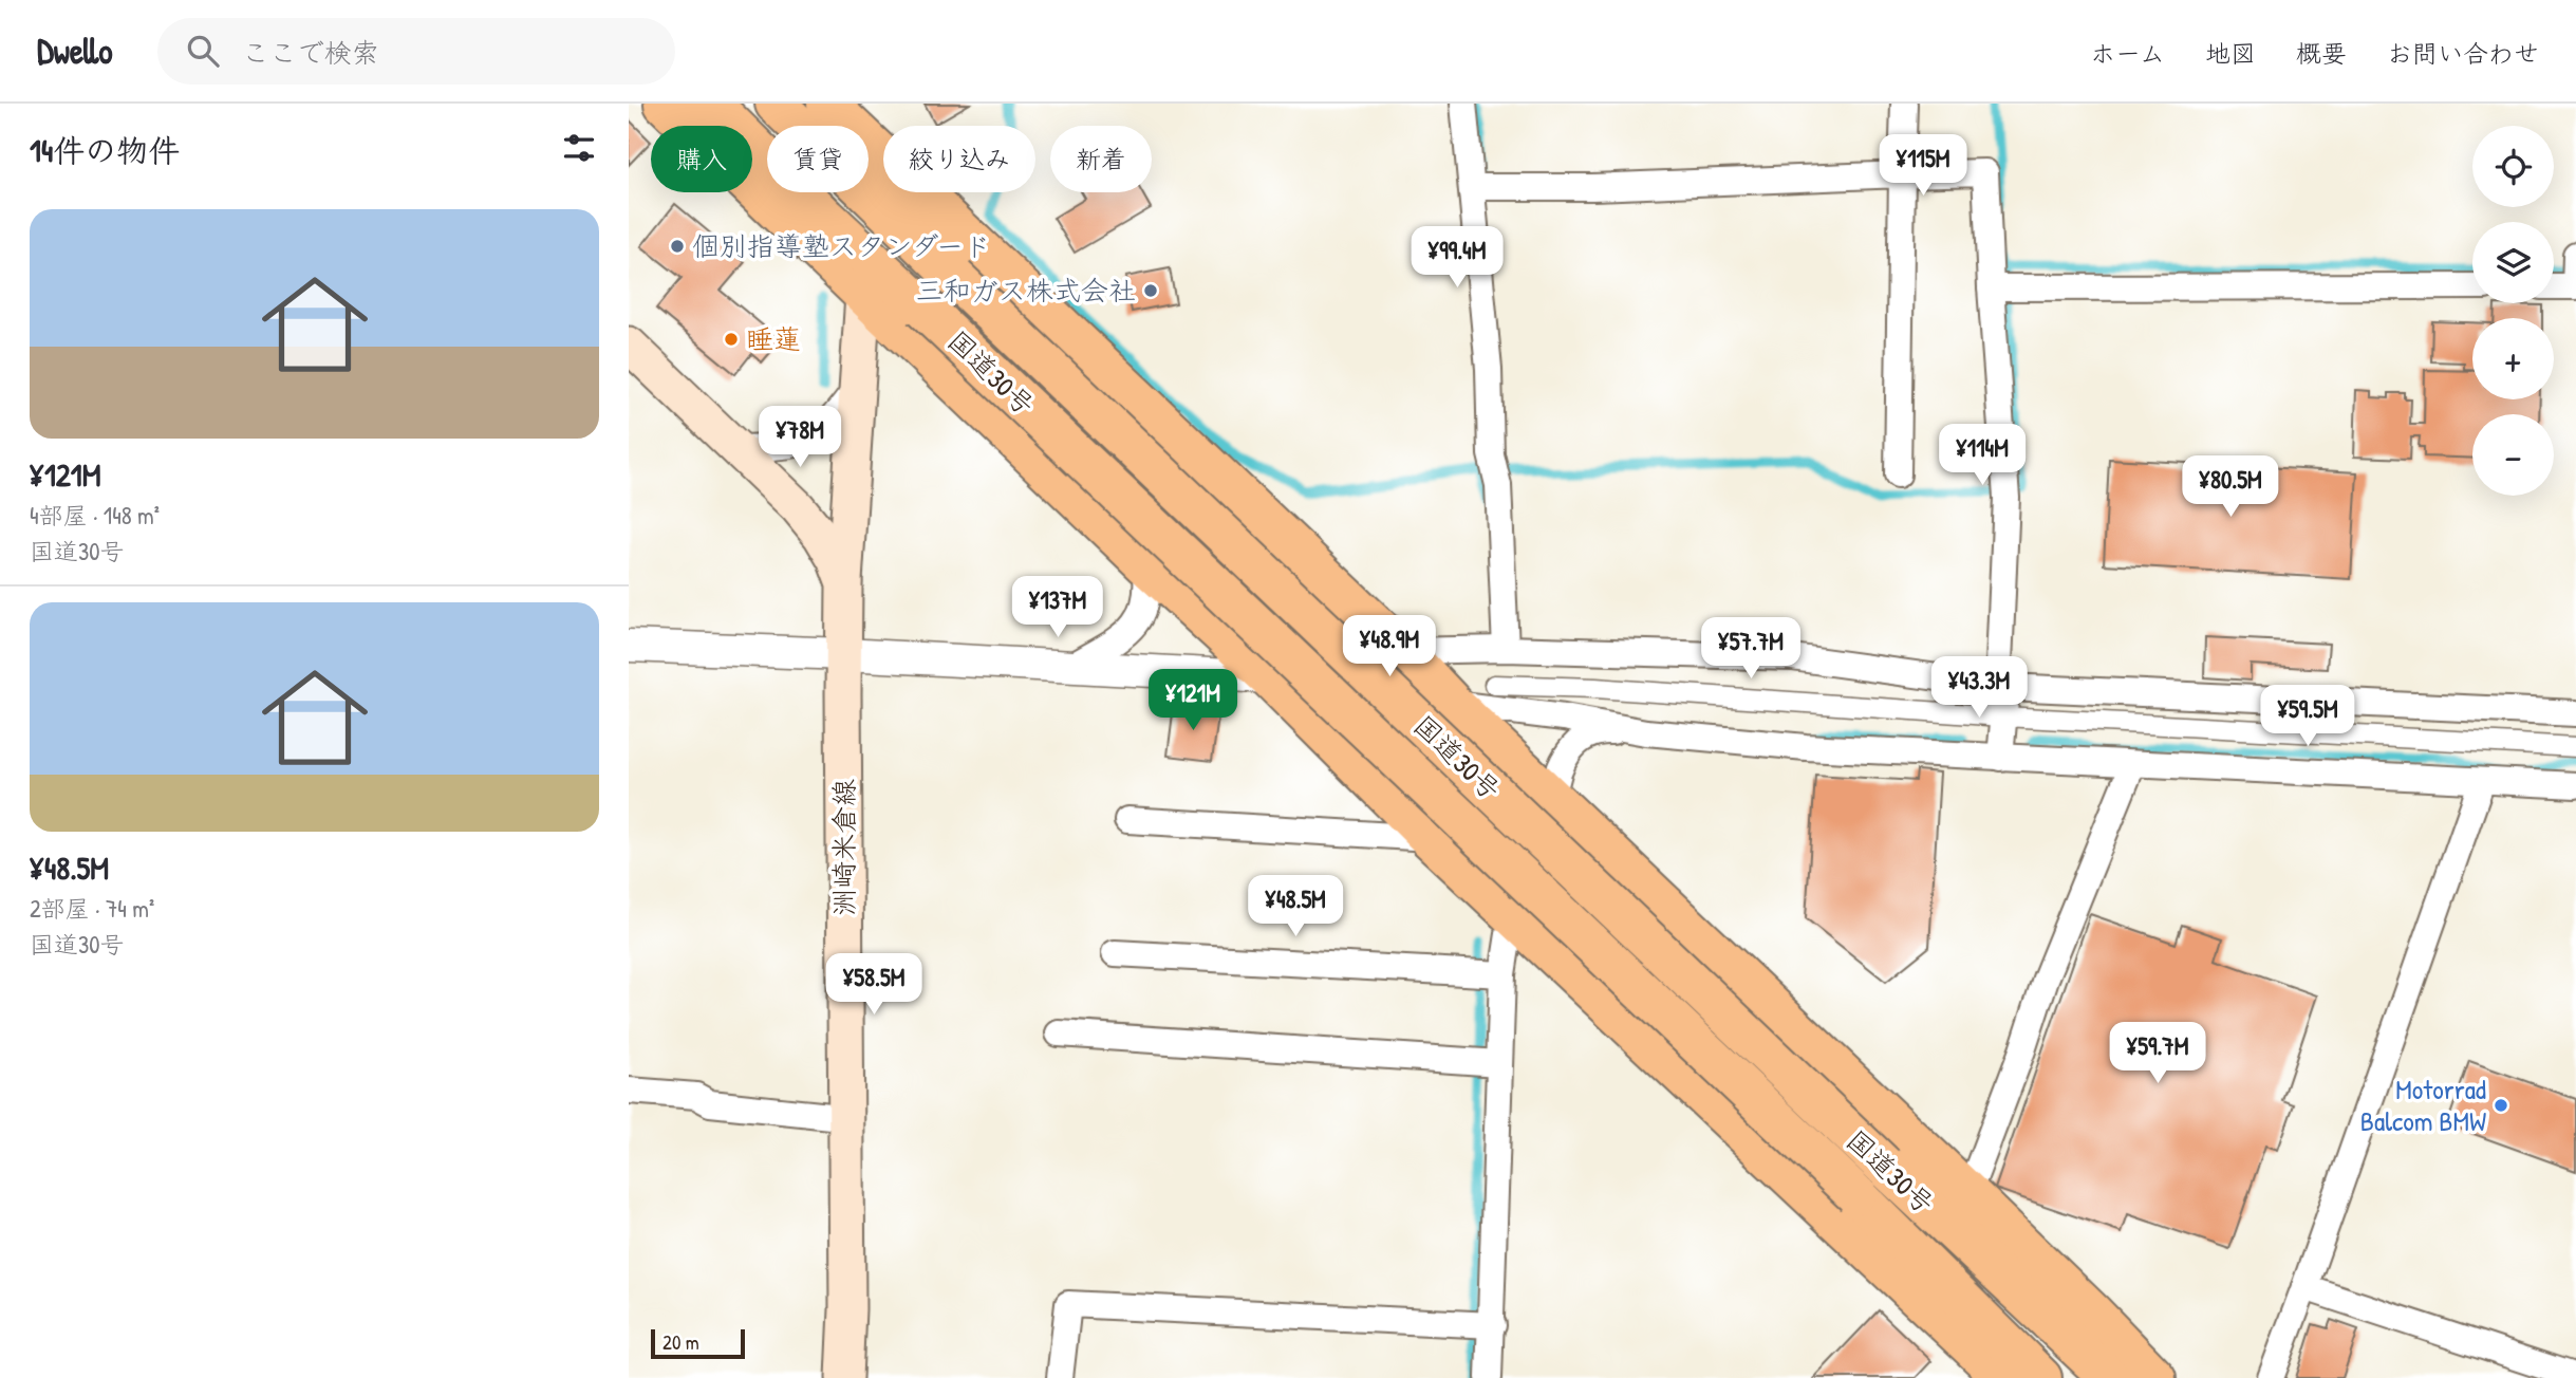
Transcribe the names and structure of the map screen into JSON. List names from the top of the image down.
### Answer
{
  "streets": {
    "highway": ["国道30号"],
    "main road": ["洲崎米倉線"]
  },
  "places": [
    "個別指導塾スタンダード",
    "三和ガス株式会社",
    "睡蓮",
    "Motorrad Balcom BMW"
  ],
  "scale_bar": "20 m",
  "page": {
    "header": "Dwello",
    "search": "ここで検索",
    "nav": [
      "ホーム",
      "地図",
      "概要",
      "お問い合わせ"
    ],
    "heading": "14件の物件",
    "map_buttons": ["+", "−"],
    "chip": [
      "購入",
      "賃貸",
      "絞り込み",
      "新着"
    ],
    "price": [
      "¥115M",
      "¥99.4M",
      "¥78M",
      "¥114M",
      "¥80.5M",
      "¥137M",
      "¥48.9M",
      "¥57.7M",
      "¥43.3M",
      "¥121M",
      "¥59.5M",
      "¥48.5M",
      "¥58.5M",
      "¥59.7M"
    ],
    "list": [
      {
        "name": "¥121M",
        "note": "4部屋 · 148 m² · 国道30号"
      },
      {
        "name": "¥48.5M",
        "note": "2部屋 · 74 m² · 国道30号"
      }
    ],
    "scale": "20 m"
  }
}
